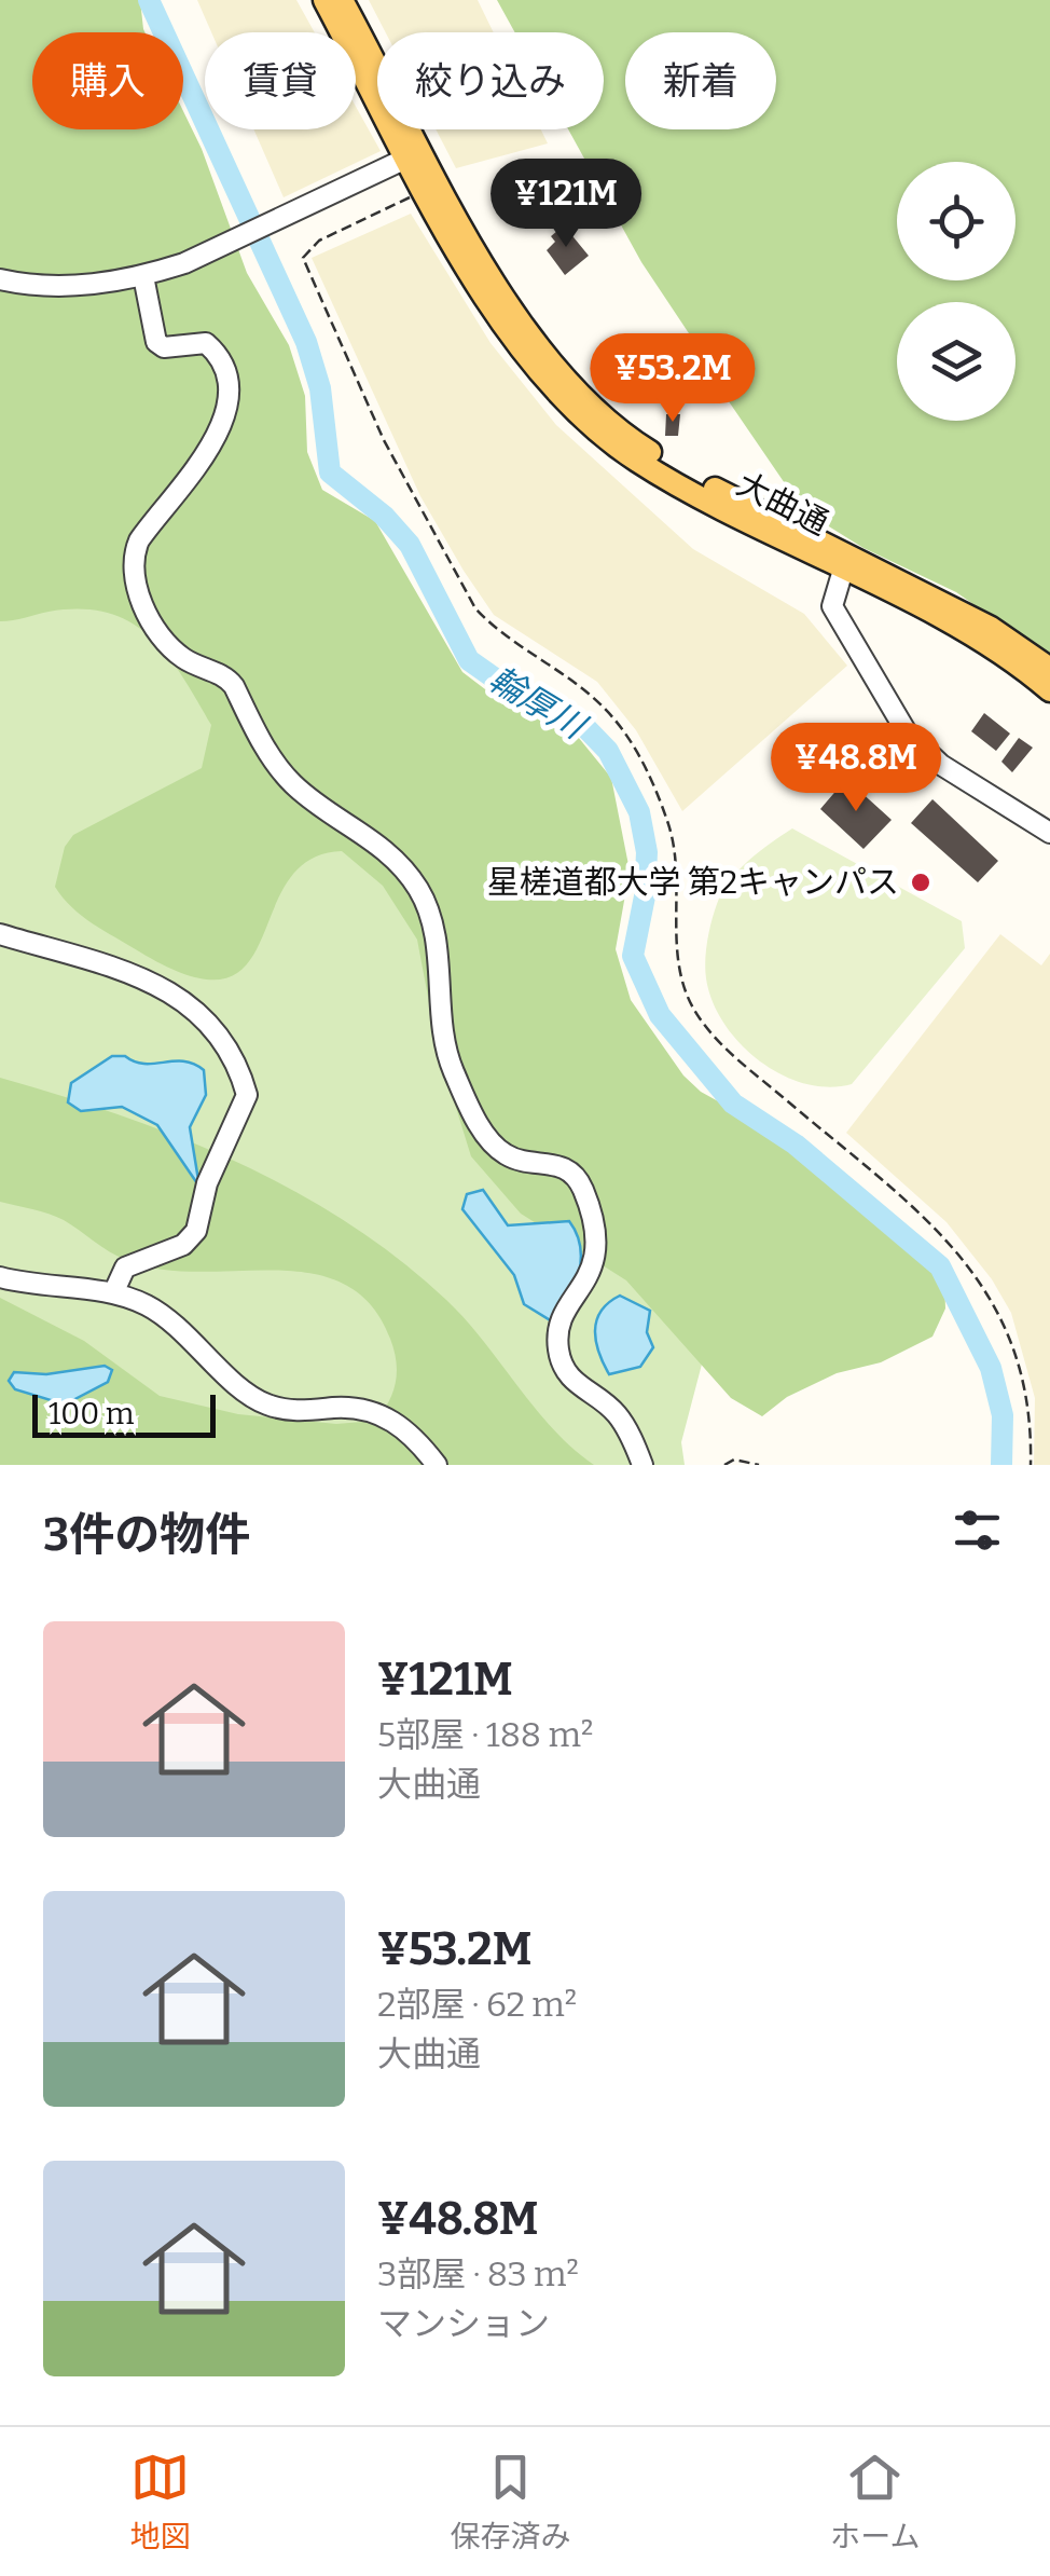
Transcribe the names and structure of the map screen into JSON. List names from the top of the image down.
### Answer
{
  "streets": {
    "main road": ["大曲通"]
  },
  "water": ["輪厚川"],
  "places": ["星槎道都大学 第2キャンパス"],
  "scale_bar": "100 m",
  "page": {
    "chip": [
      "購入",
      "賃貸",
      "絞り込み",
      "新着"
    ],
    "price": ["¥121M", "¥53.2M", "¥48.8M"],
    "scale": "100 m",
    "heading": "3件の物件",
    "list": [
      {
        "name": "¥121M",
        "note": "5部屋 · 188 m² · 大曲通"
      },
      {
        "name": "¥53.2M",
        "note": "2部屋 · 62 m² · 大曲通"
      },
      {
        "name": "¥48.8M",
        "note": "3部屋 · 83 m² · マンション"
      }
    ],
    "tabs": ["地図", "保存済み", "ホーム"]
  }
}
